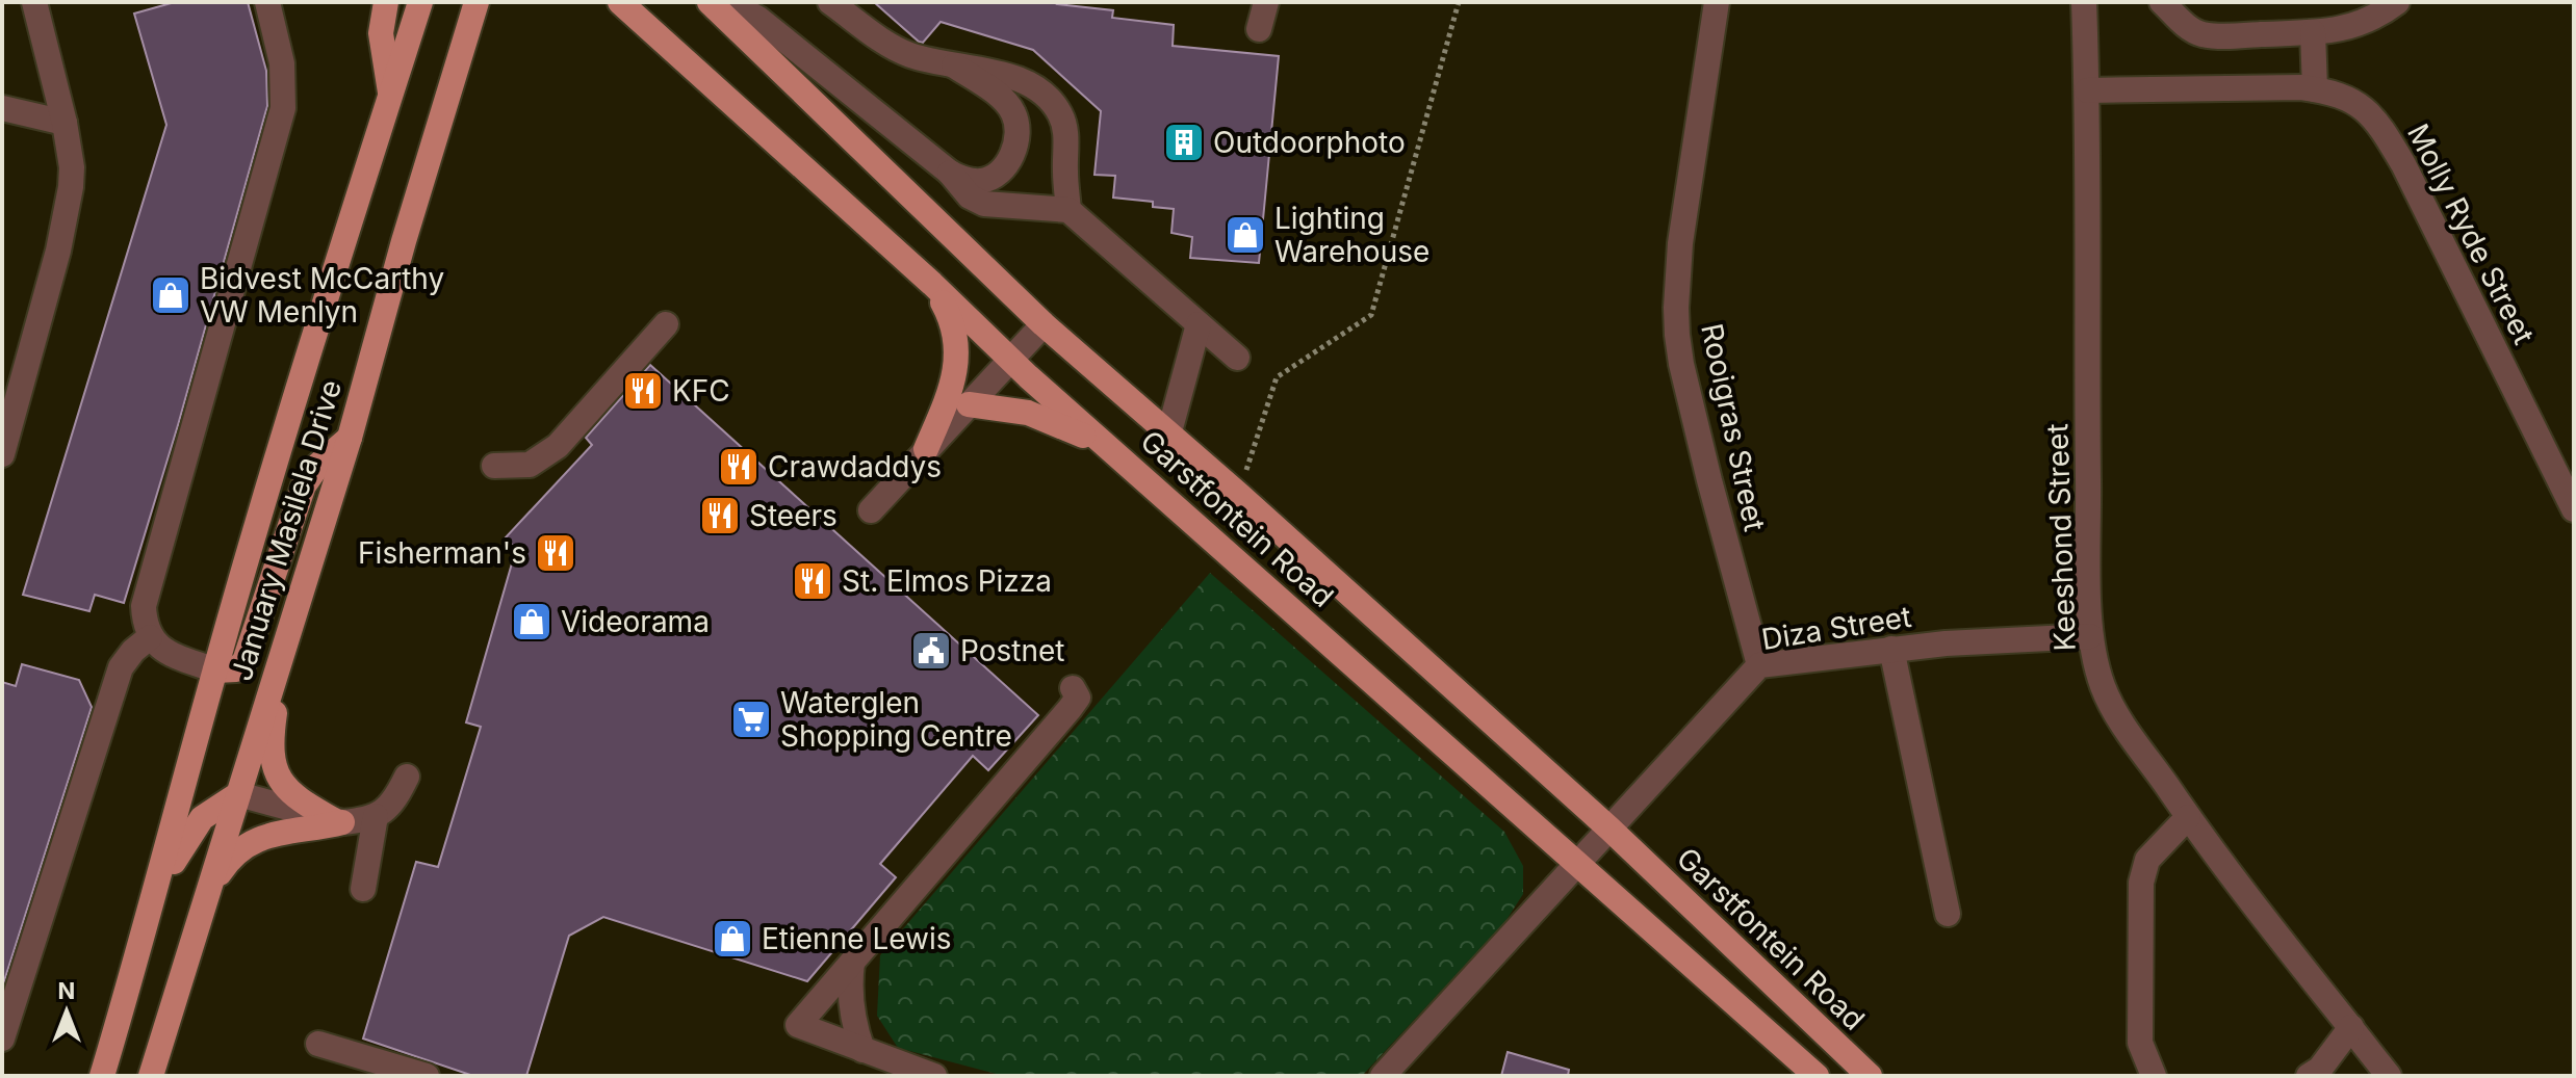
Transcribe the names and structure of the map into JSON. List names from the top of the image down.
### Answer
{
  "streets": {
    "main road": ["Garstfontein Road", "January Masilela Drive"],
    "street": [
      "Molly Ryde Street",
      "Rooigras Street",
      "Keeshond Street",
      "Diza Street"
    ]
  },
  "crossings": [
    ["Molly Ryde Street", "Keeshond Street"],
    ["Rooigras Street", "Diza Street"],
    ["Garstfontein Road", "Diza Street"],
    ["Keeshond Street", "Diza Street"]
  ],
  "places": {
    "building": ["Outdoorphoto"],
    "shop": [
      "Lighting Warehouse",
      "Bidvest McCarthy VW Menlyn",
      "Videorama",
      "Etienne Lewis"
    ],
    "restaurant": [
      "KFC",
      "Crawdaddys",
      "Steers",
      "Fisherman's",
      "St. Elmos Pizza"
    ],
    "public building": ["Postnet"],
    "supermarket": ["Waterglen Shopping Centre"]
  },
  "north": "top"
}
